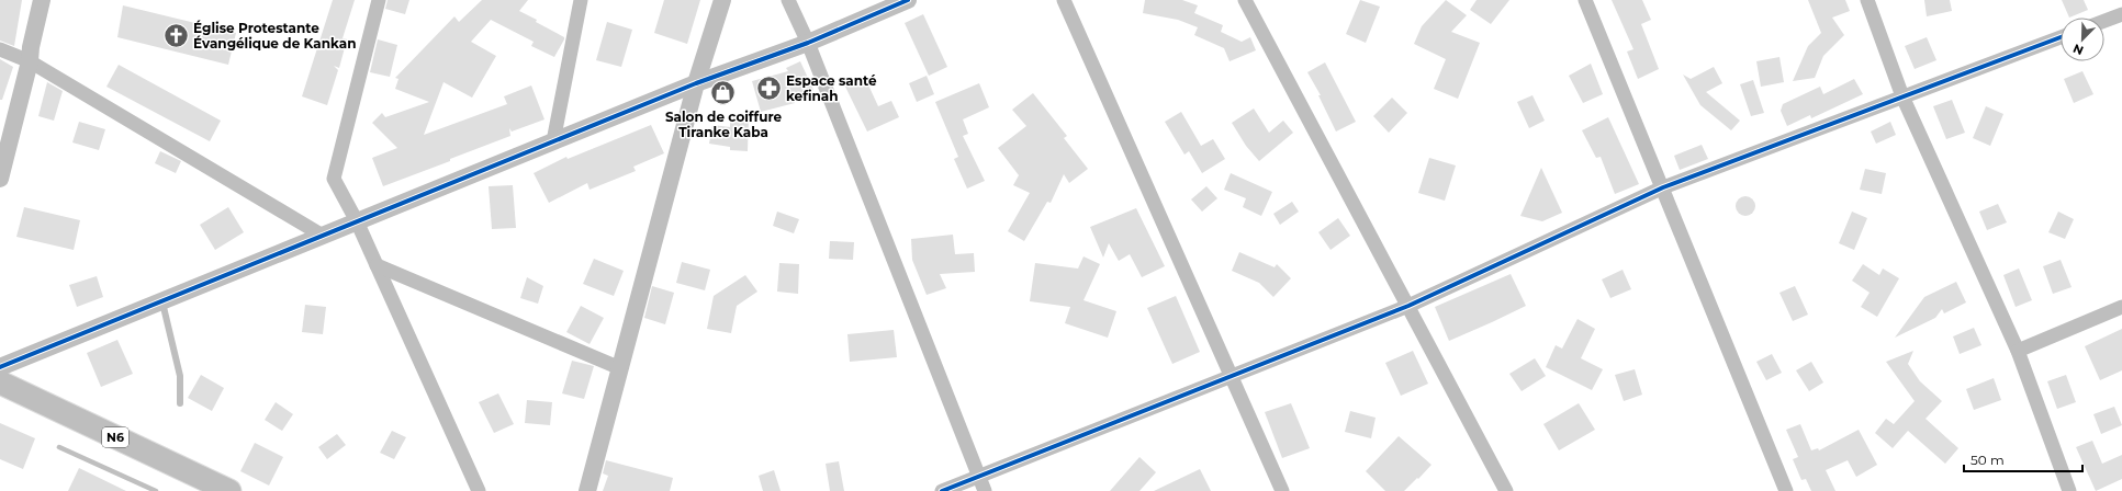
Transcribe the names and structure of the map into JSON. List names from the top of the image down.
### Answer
{
  "streets": {
    "highway": ["N6"]
  },
  "places": {
    "church": ["Église Protestante Évangélique de Kankan"],
    "pharmacy": ["Espace santé kefinah"],
    "shop": ["Salon de coiffure Tiranke Kaba"]
  },
  "scale_bar": "50 m",
  "north": "bottom left"
}
